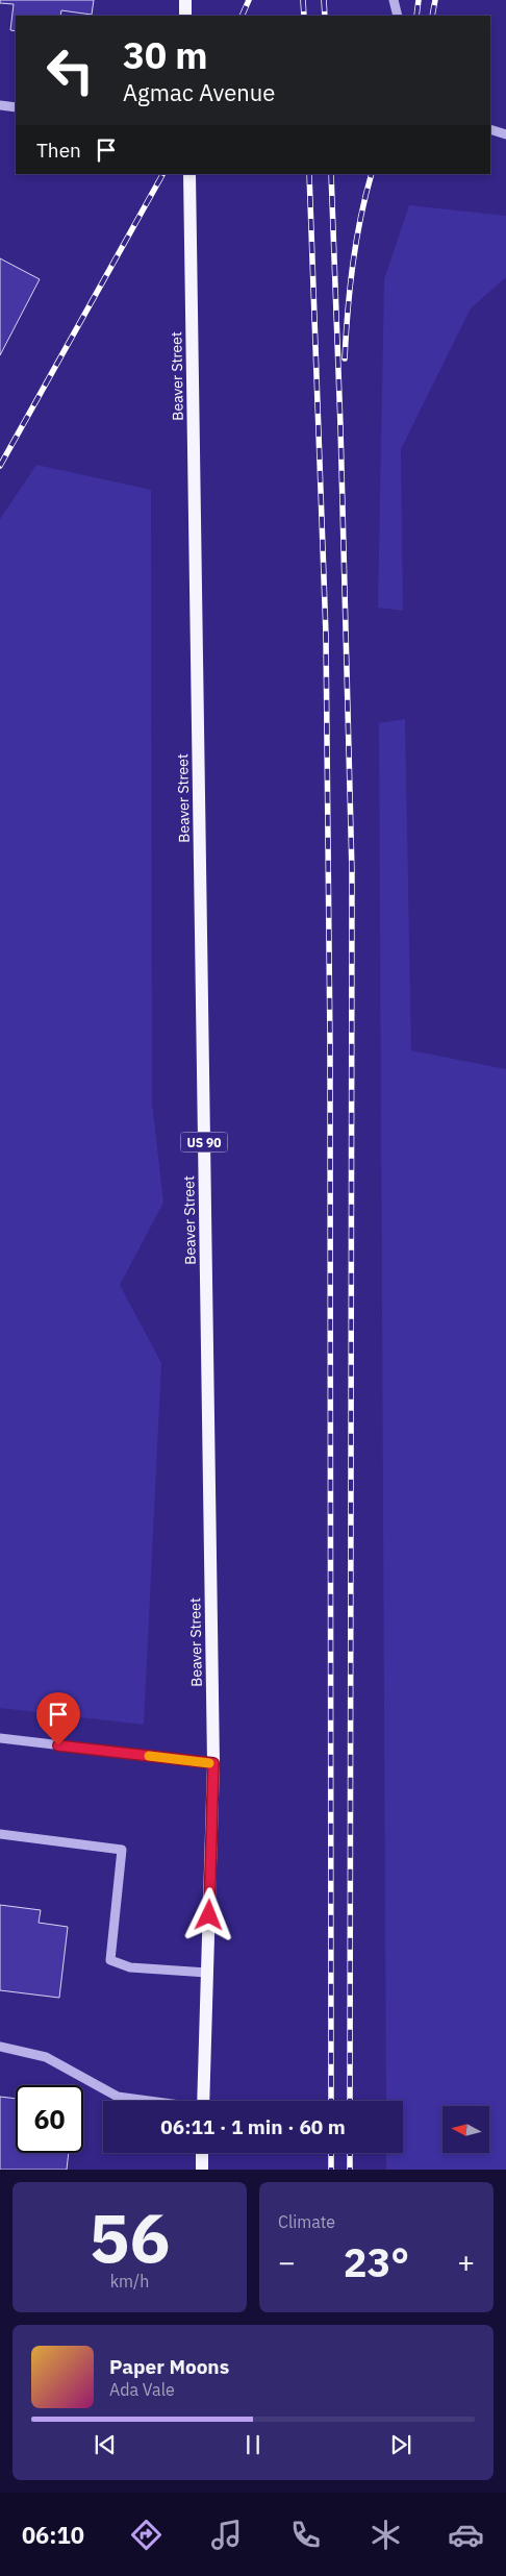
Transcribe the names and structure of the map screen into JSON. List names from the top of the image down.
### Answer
{
  "streets": {
    "main road": ["Beaver Street", "US 90"]
  },
  "north": "left",
  "page": {
    "turn": ["30 m", "Agmac Avenue"],
    "then": "Then",
    "limit": "60",
    "trip": "06:11 · 1 min · 60 m",
    "tile": [
      ["56", "km/h"],
      "Climate"
    ],
    "heat": ["−", "23°", "+"],
    "song": ["Paper Moons", "Ada Vale"],
    "tabs": "06:10"
  }
}
